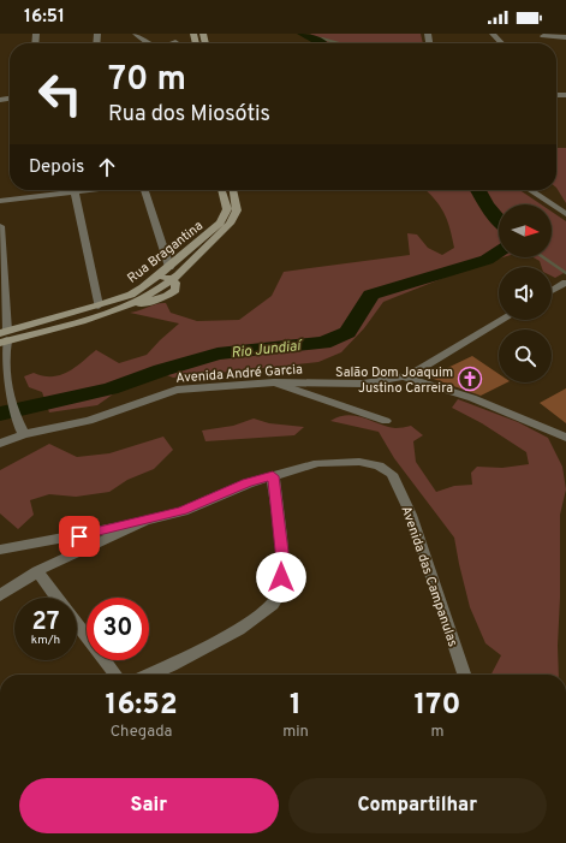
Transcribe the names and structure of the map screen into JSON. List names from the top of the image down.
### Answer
{
  "streets": {
    "main road": ["Rua Bragantina"],
    "street": ["Avenida André Garcia", "Avenida das Campanulas"]
  },
  "water": ["Rio Jundiaí"],
  "places": {
    "church": ["Salão Dom Joaquim Justino Carreira"]
  },
  "north": "right",
  "page": {
    "status": "16:51",
    "turn": ["70 m", "Rua dos Miosótis"],
    "then": "Depois",
    "speed": "27 km/h",
    "limit": "30",
    "eta": [
      "16:52",
      "Chegada",
      "1",
      "min",
      "170",
      "m"
    ],
    "buttons": ["Sair", "Compartilhar"]
  }
}
